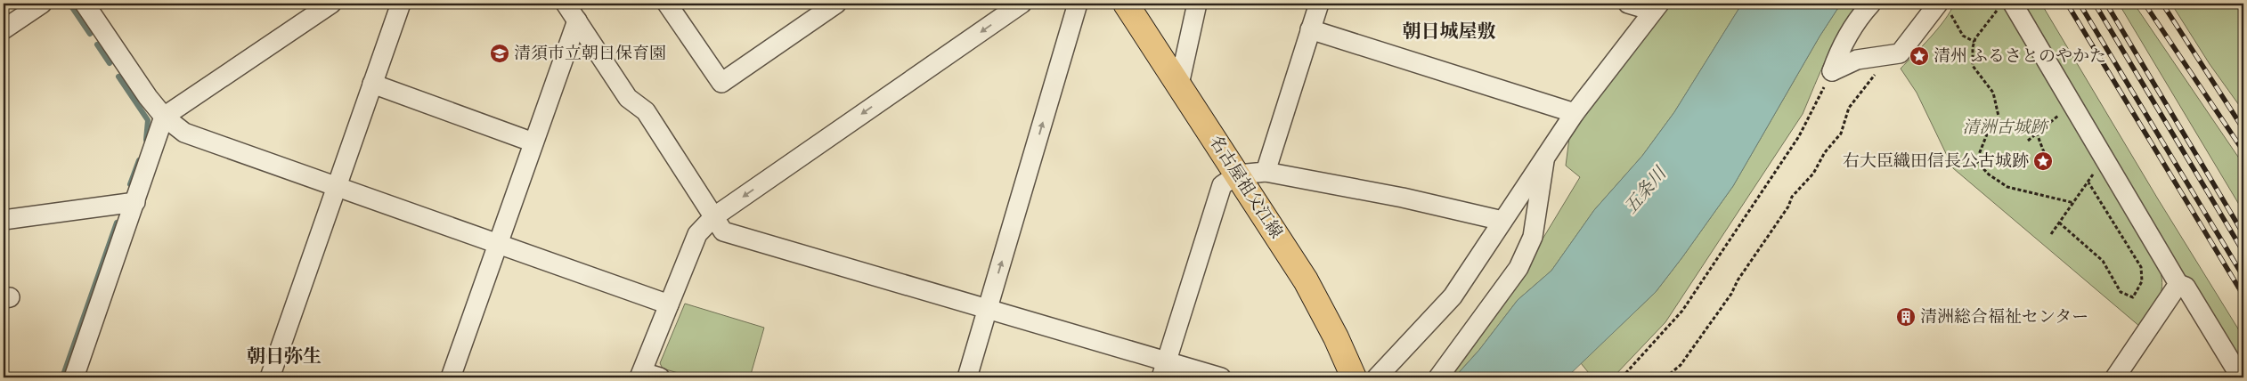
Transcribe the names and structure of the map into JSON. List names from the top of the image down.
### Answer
{
  "streets": {
    "main road": ["名古屋祖父江線"]
  },
  "districts": ["朝日城屋敷", "朝日弥生"],
  "water": ["五条川"],
  "parks": ["清洲古城跡"],
  "places": {
    "school or university": ["清須市立朝日保育園"],
    "place": ["清州 ふるさとのやかた", "右大臣織田信長公古城跡"],
    "building": ["清洲総合福祉センター"]
  }
}
